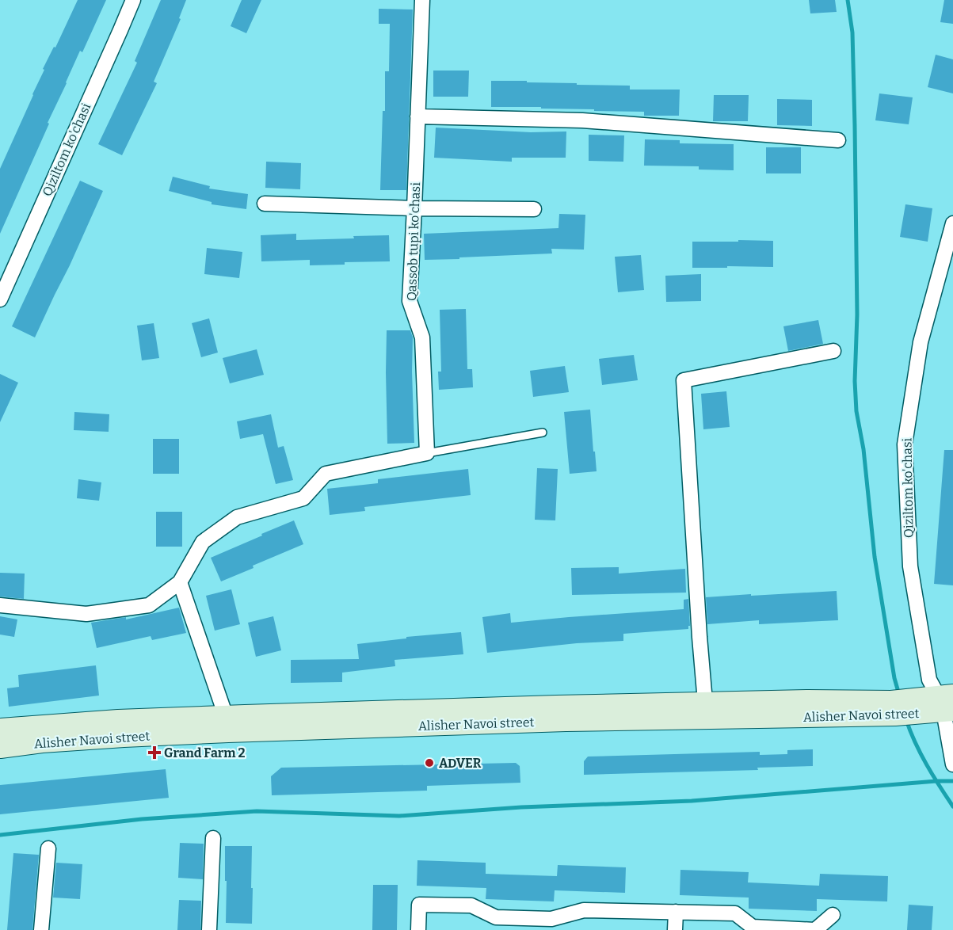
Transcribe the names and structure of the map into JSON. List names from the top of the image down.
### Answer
{
  "streets": {
    "main road": ["Alisher Navoi street"],
    "street": ["Qiziltom ko'chasi", "Qassob tupi ko'chasi"]
  },
  "crossings": [
    ["Qiziltom ko'chasi", "Alisher Navoi street"]
  ],
  "places": {
    "health": ["Grand Farm 2"],
    "other": ["ADVER"]
  }
}
